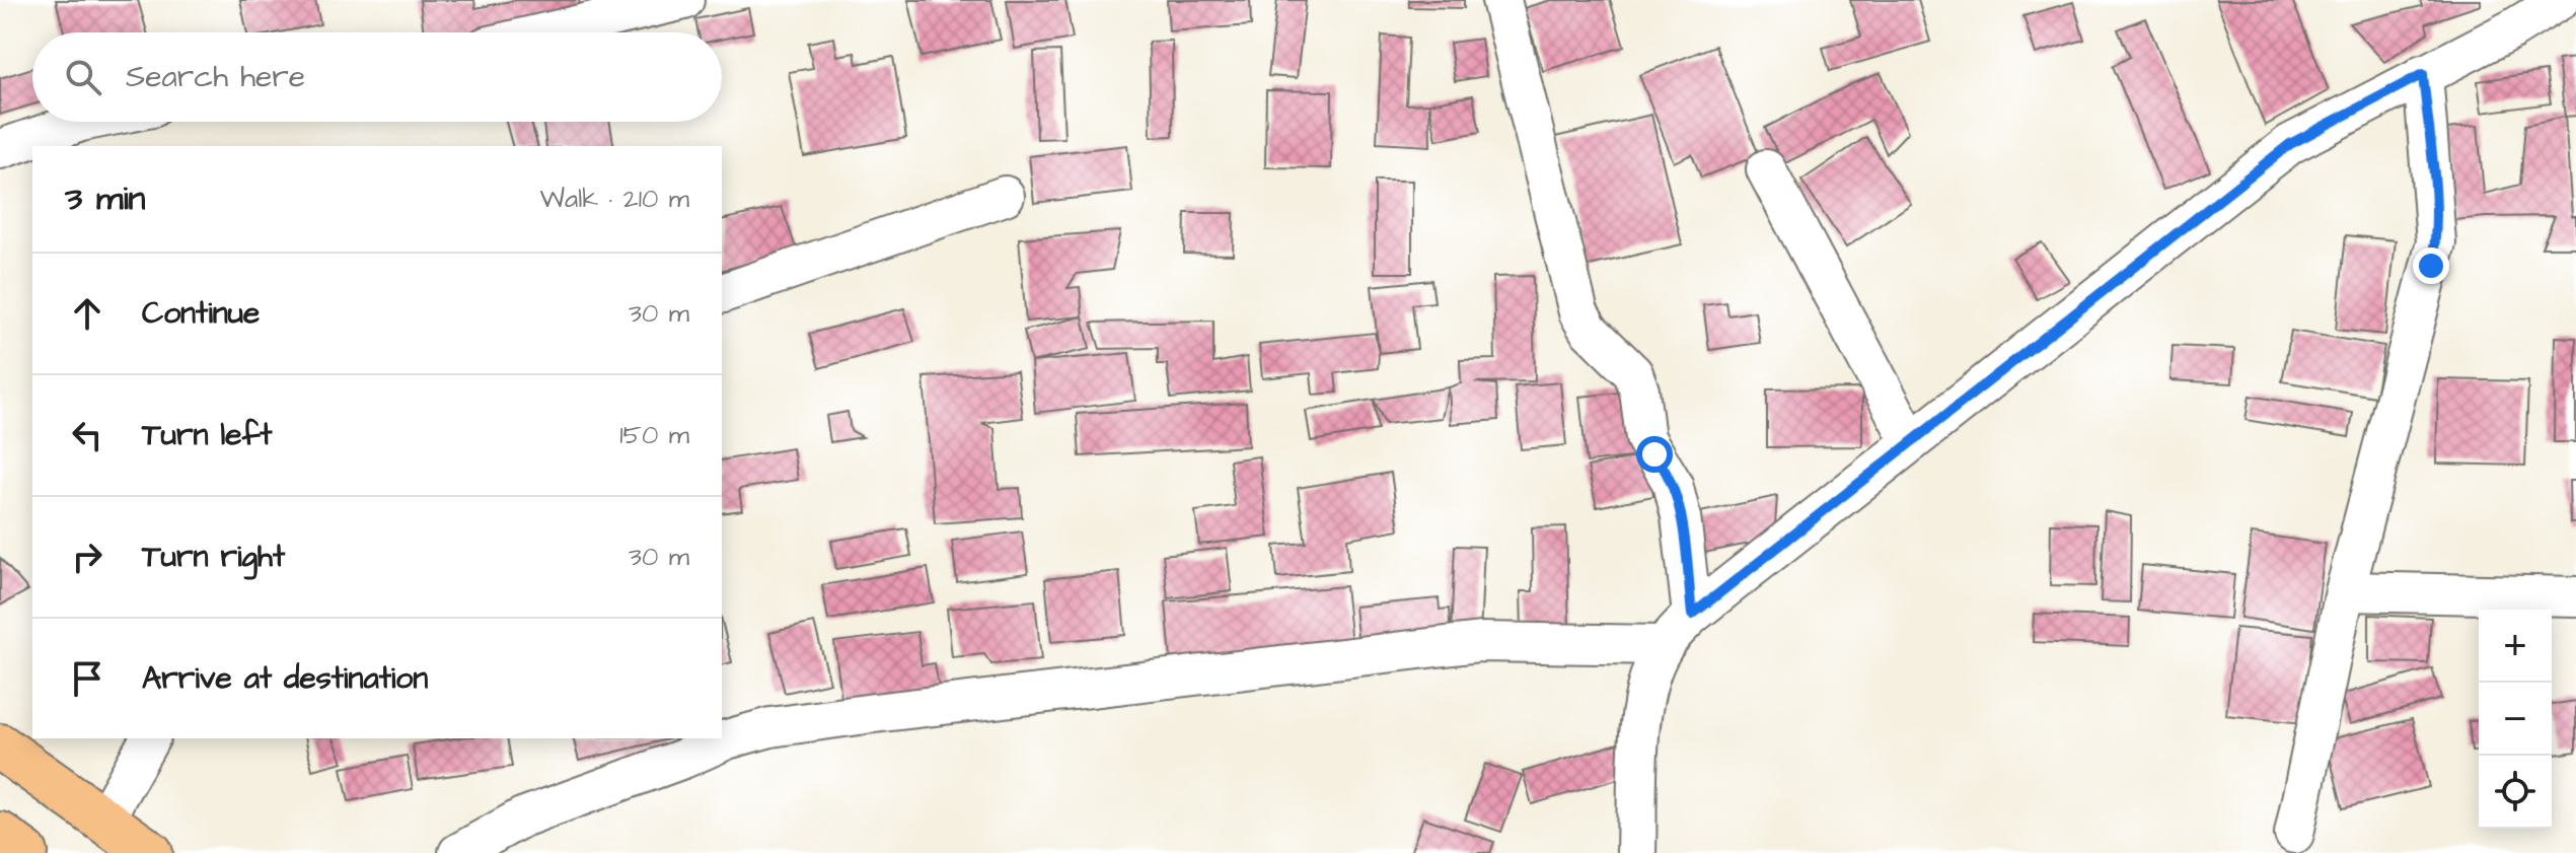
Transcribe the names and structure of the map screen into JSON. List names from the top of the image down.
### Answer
{
  "page": {
    "search": "Search here",
    "heading": ["3 min", "Walk · 210 m"],
    "list": [
      ["Continue", "30 m"],
      ["Turn left", "150 m"],
      ["Turn right", "30 m"],
      "Arrive at destination"
    ],
    "map_buttons": ["+", "−"]
  }
}
